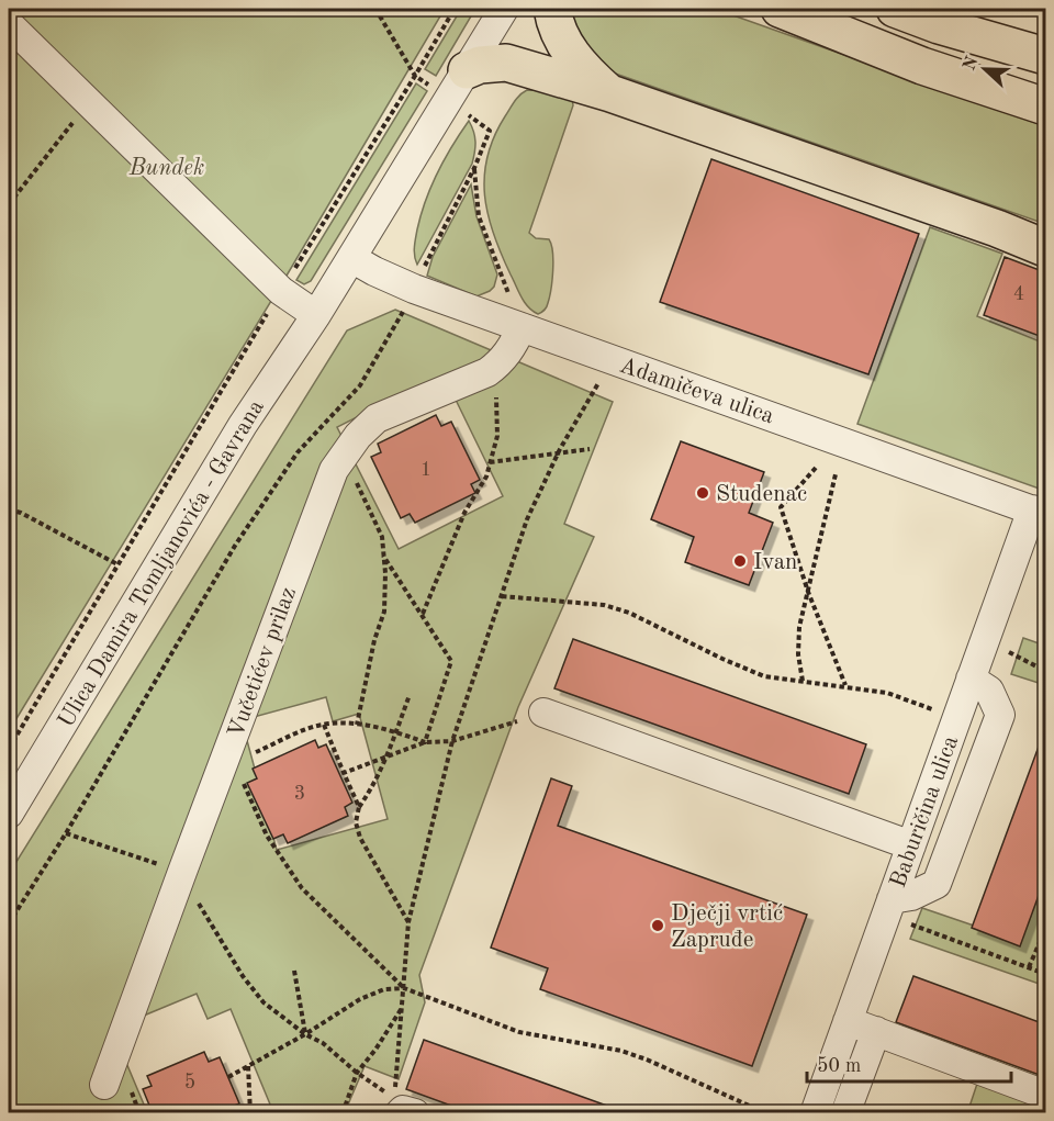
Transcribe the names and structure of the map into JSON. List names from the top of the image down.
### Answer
{
  "streets": {
    "street": [
      "Adamičeva ulica",
      "Ulica Damira Tomljanovića - Gavrana",
      "Vučetićev prilaz",
      "Baburičina ulica"
    ]
  },
  "crossings": [
    ["Adamičeva ulica", "Ulica Damira Tomljanovića - Gavrana"],
    ["Adamičeva ulica", "Vučetićev prilaz"],
    ["Adamičeva ulica", "Baburičina ulica"]
  ],
  "parks": ["Bundek"],
  "places": ["Studenac", "Ivan", "Dječji vrtić Zapruđe"],
  "house_numbers": [
    "4",
    "1",
    "3",
    "5"
  ],
  "scale_bar": "50 m",
  "north": "left"
}
